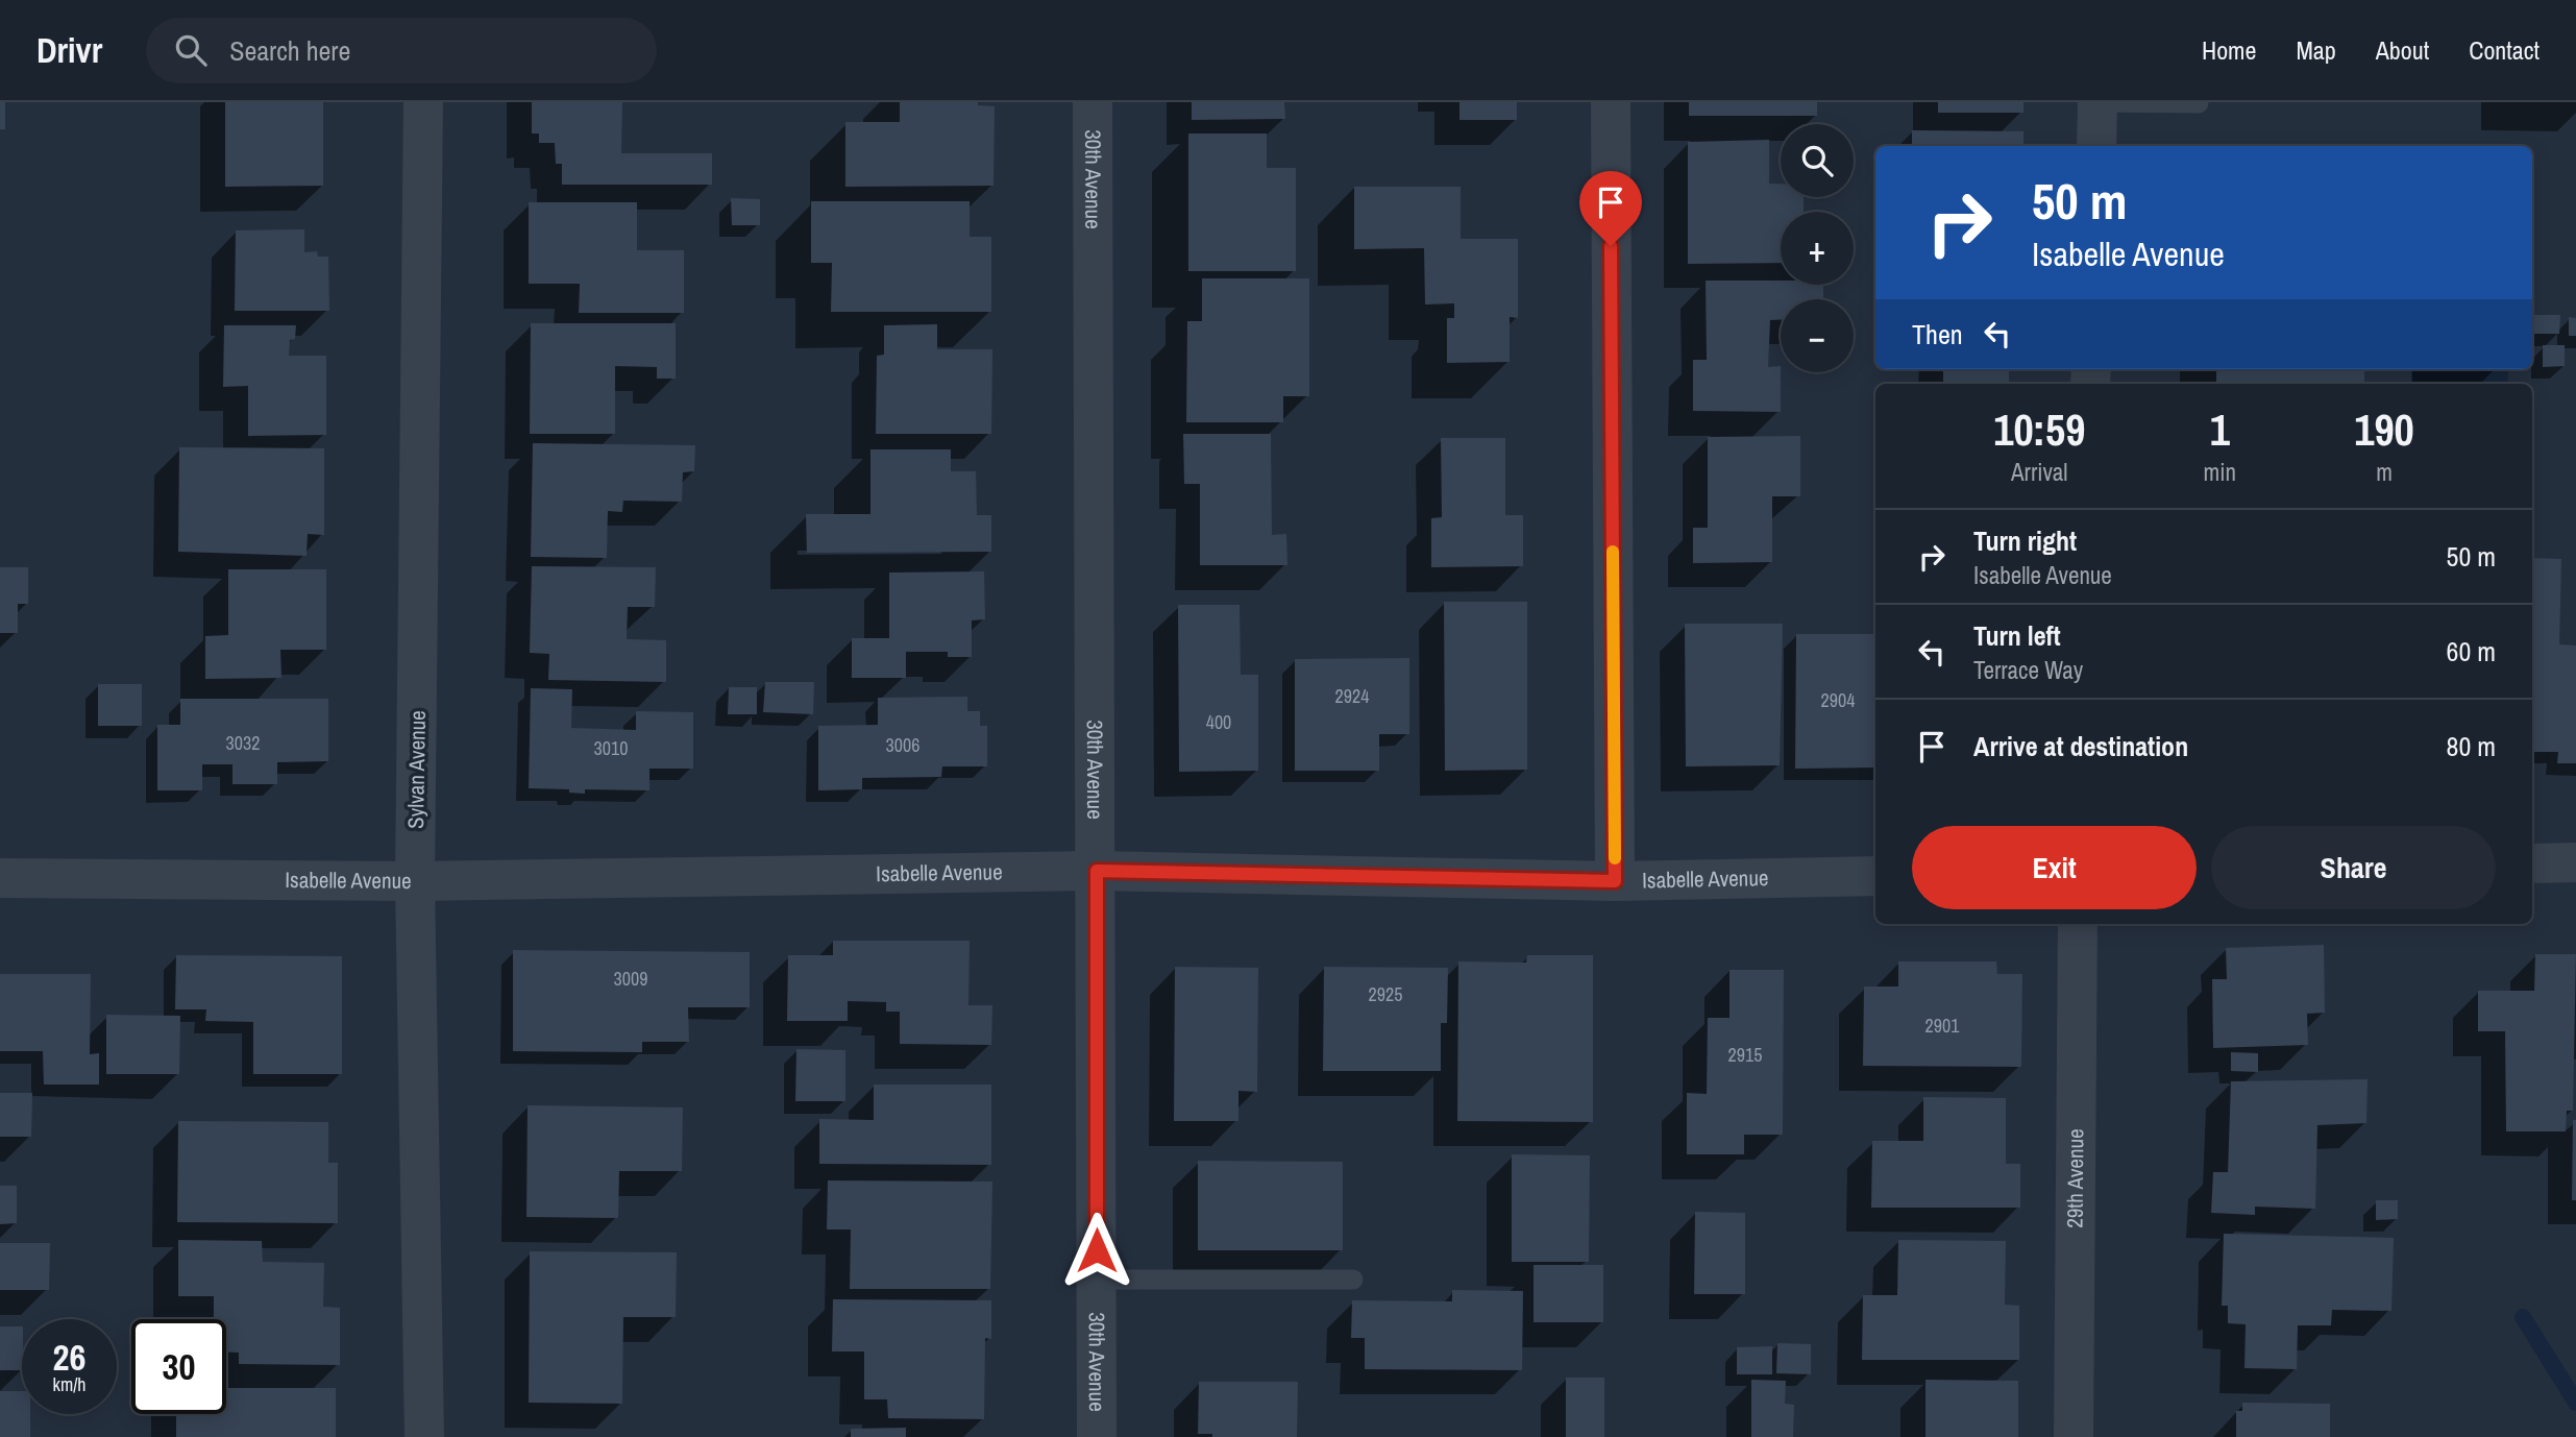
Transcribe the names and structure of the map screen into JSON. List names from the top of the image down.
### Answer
{
  "streets": {
    "street": [
      "30th Avenue",
      "Sylvan Avenue",
      "Isabelle Avenue",
      "29th Avenue"
    ]
  },
  "crossings": [
    ["30th Avenue", "Isabelle Avenue"],
    ["Sylvan Avenue", "Isabelle Avenue"]
  ],
  "house_numbers": [
    "2924",
    "2904",
    "400",
    "3032",
    "3006",
    "3010",
    "3009",
    "2925",
    "2901",
    "2915"
  ],
  "page": {
    "header": "Drivr",
    "search": "Search here",
    "nav": [
      "Home",
      "Map",
      "About",
      "Contact"
    ],
    "map_buttons": ["+", "−"],
    "turn": ["50 m", "Isabelle Avenue"],
    "then": "Then",
    "eta": [
      "10:59",
      "Arrival",
      "1",
      "min",
      "190",
      "m"
    ],
    "list": [
      {
        "name": "Turn right",
        "note": "Isabelle Avenue",
        "value": "50 m"
      },
      {
        "name": "Turn left",
        "note": "Terrace Way",
        "value": "60 m"
      },
      {
        "name": "Arrive at destination",
        "value": "80 m"
      }
    ],
    "buttons": ["Exit", "Share"],
    "speed": "26 km/h",
    "limit": "30"
  }
}
